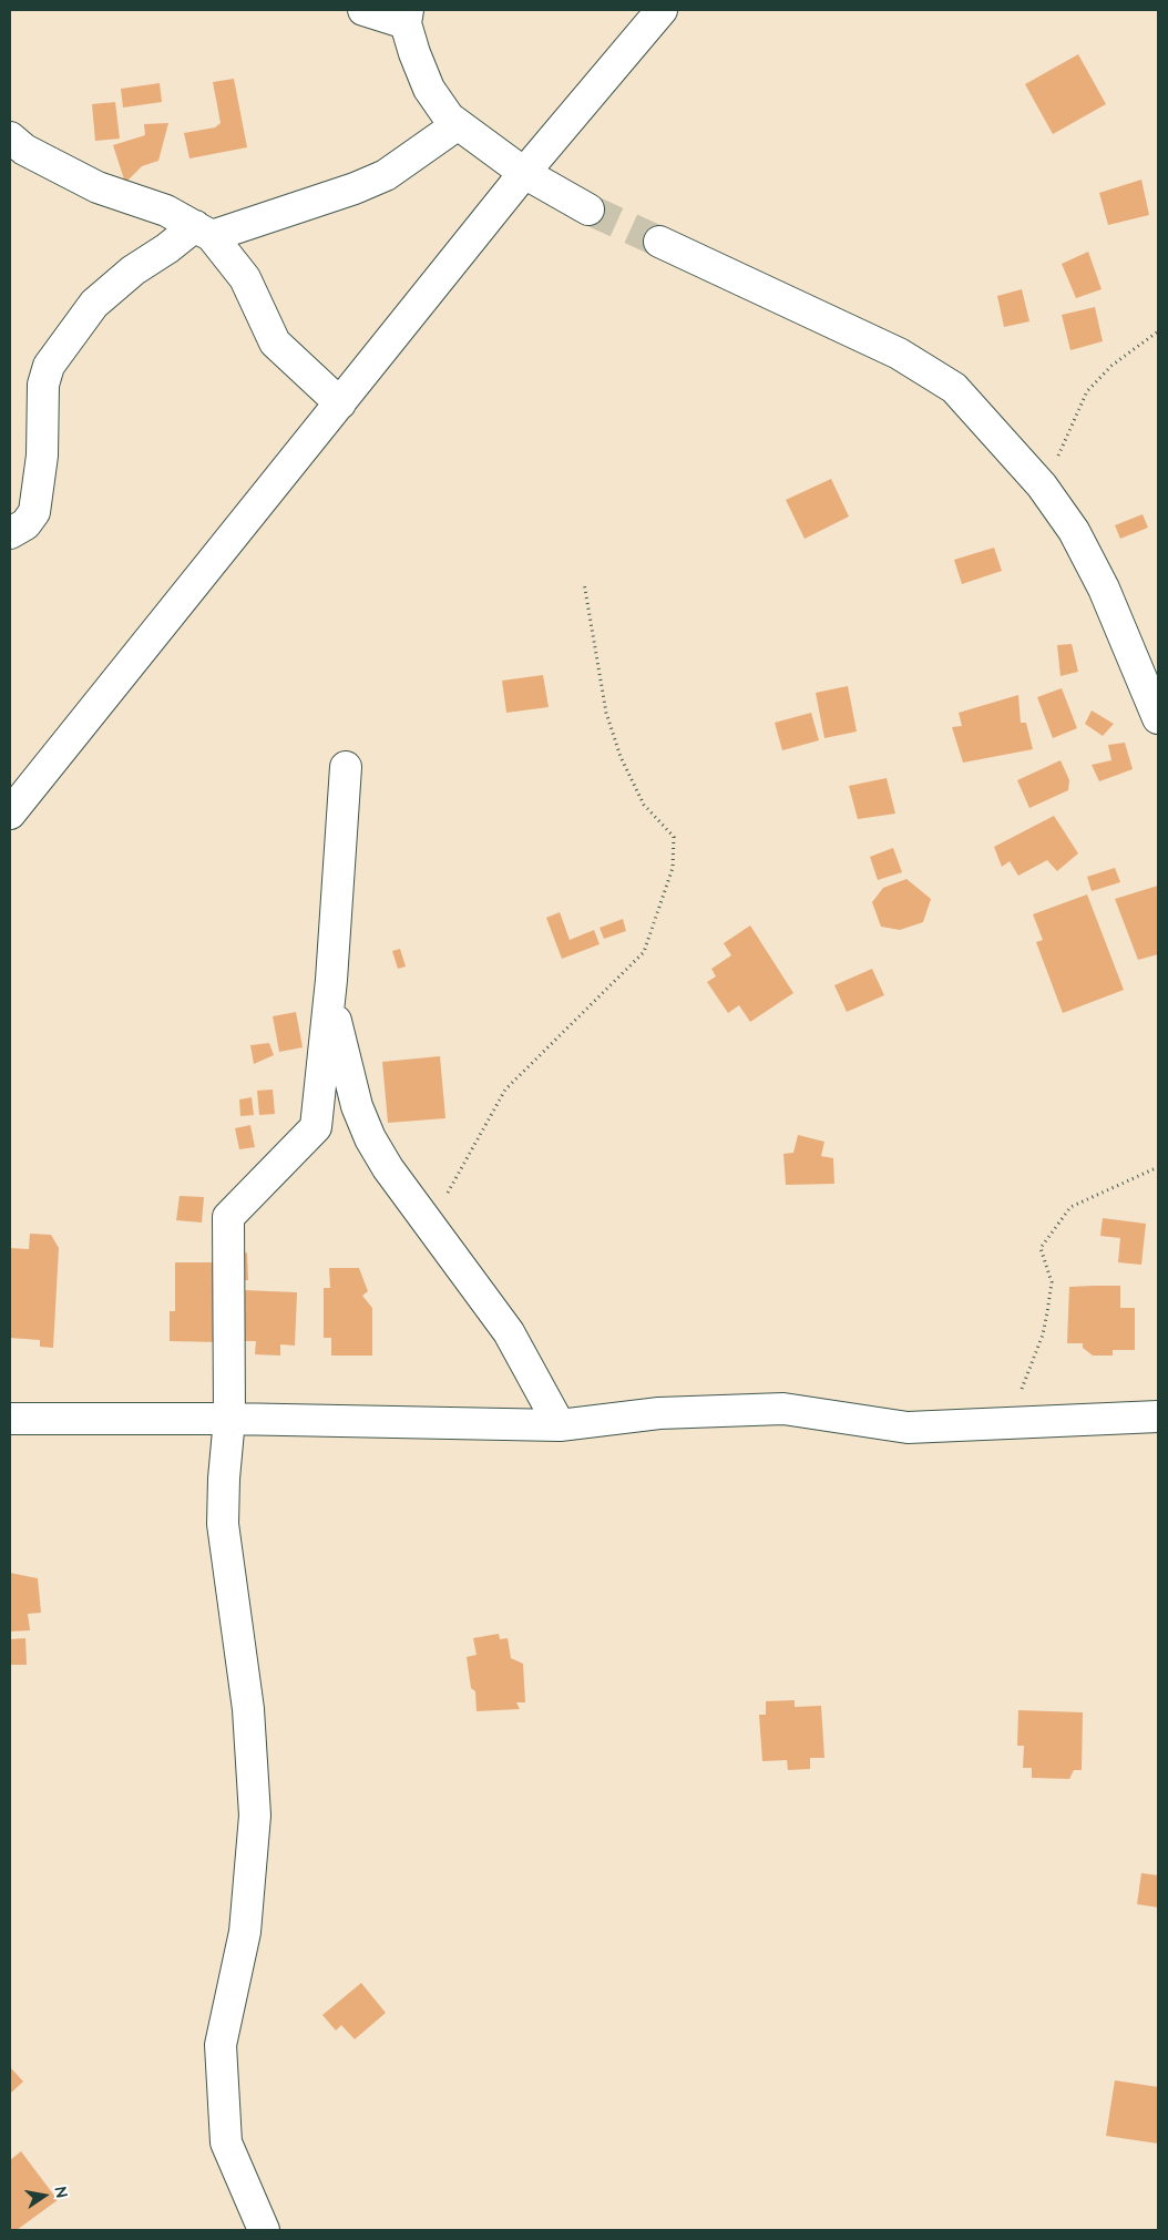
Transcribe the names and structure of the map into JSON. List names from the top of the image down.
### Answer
{
  "north": "right"
}
